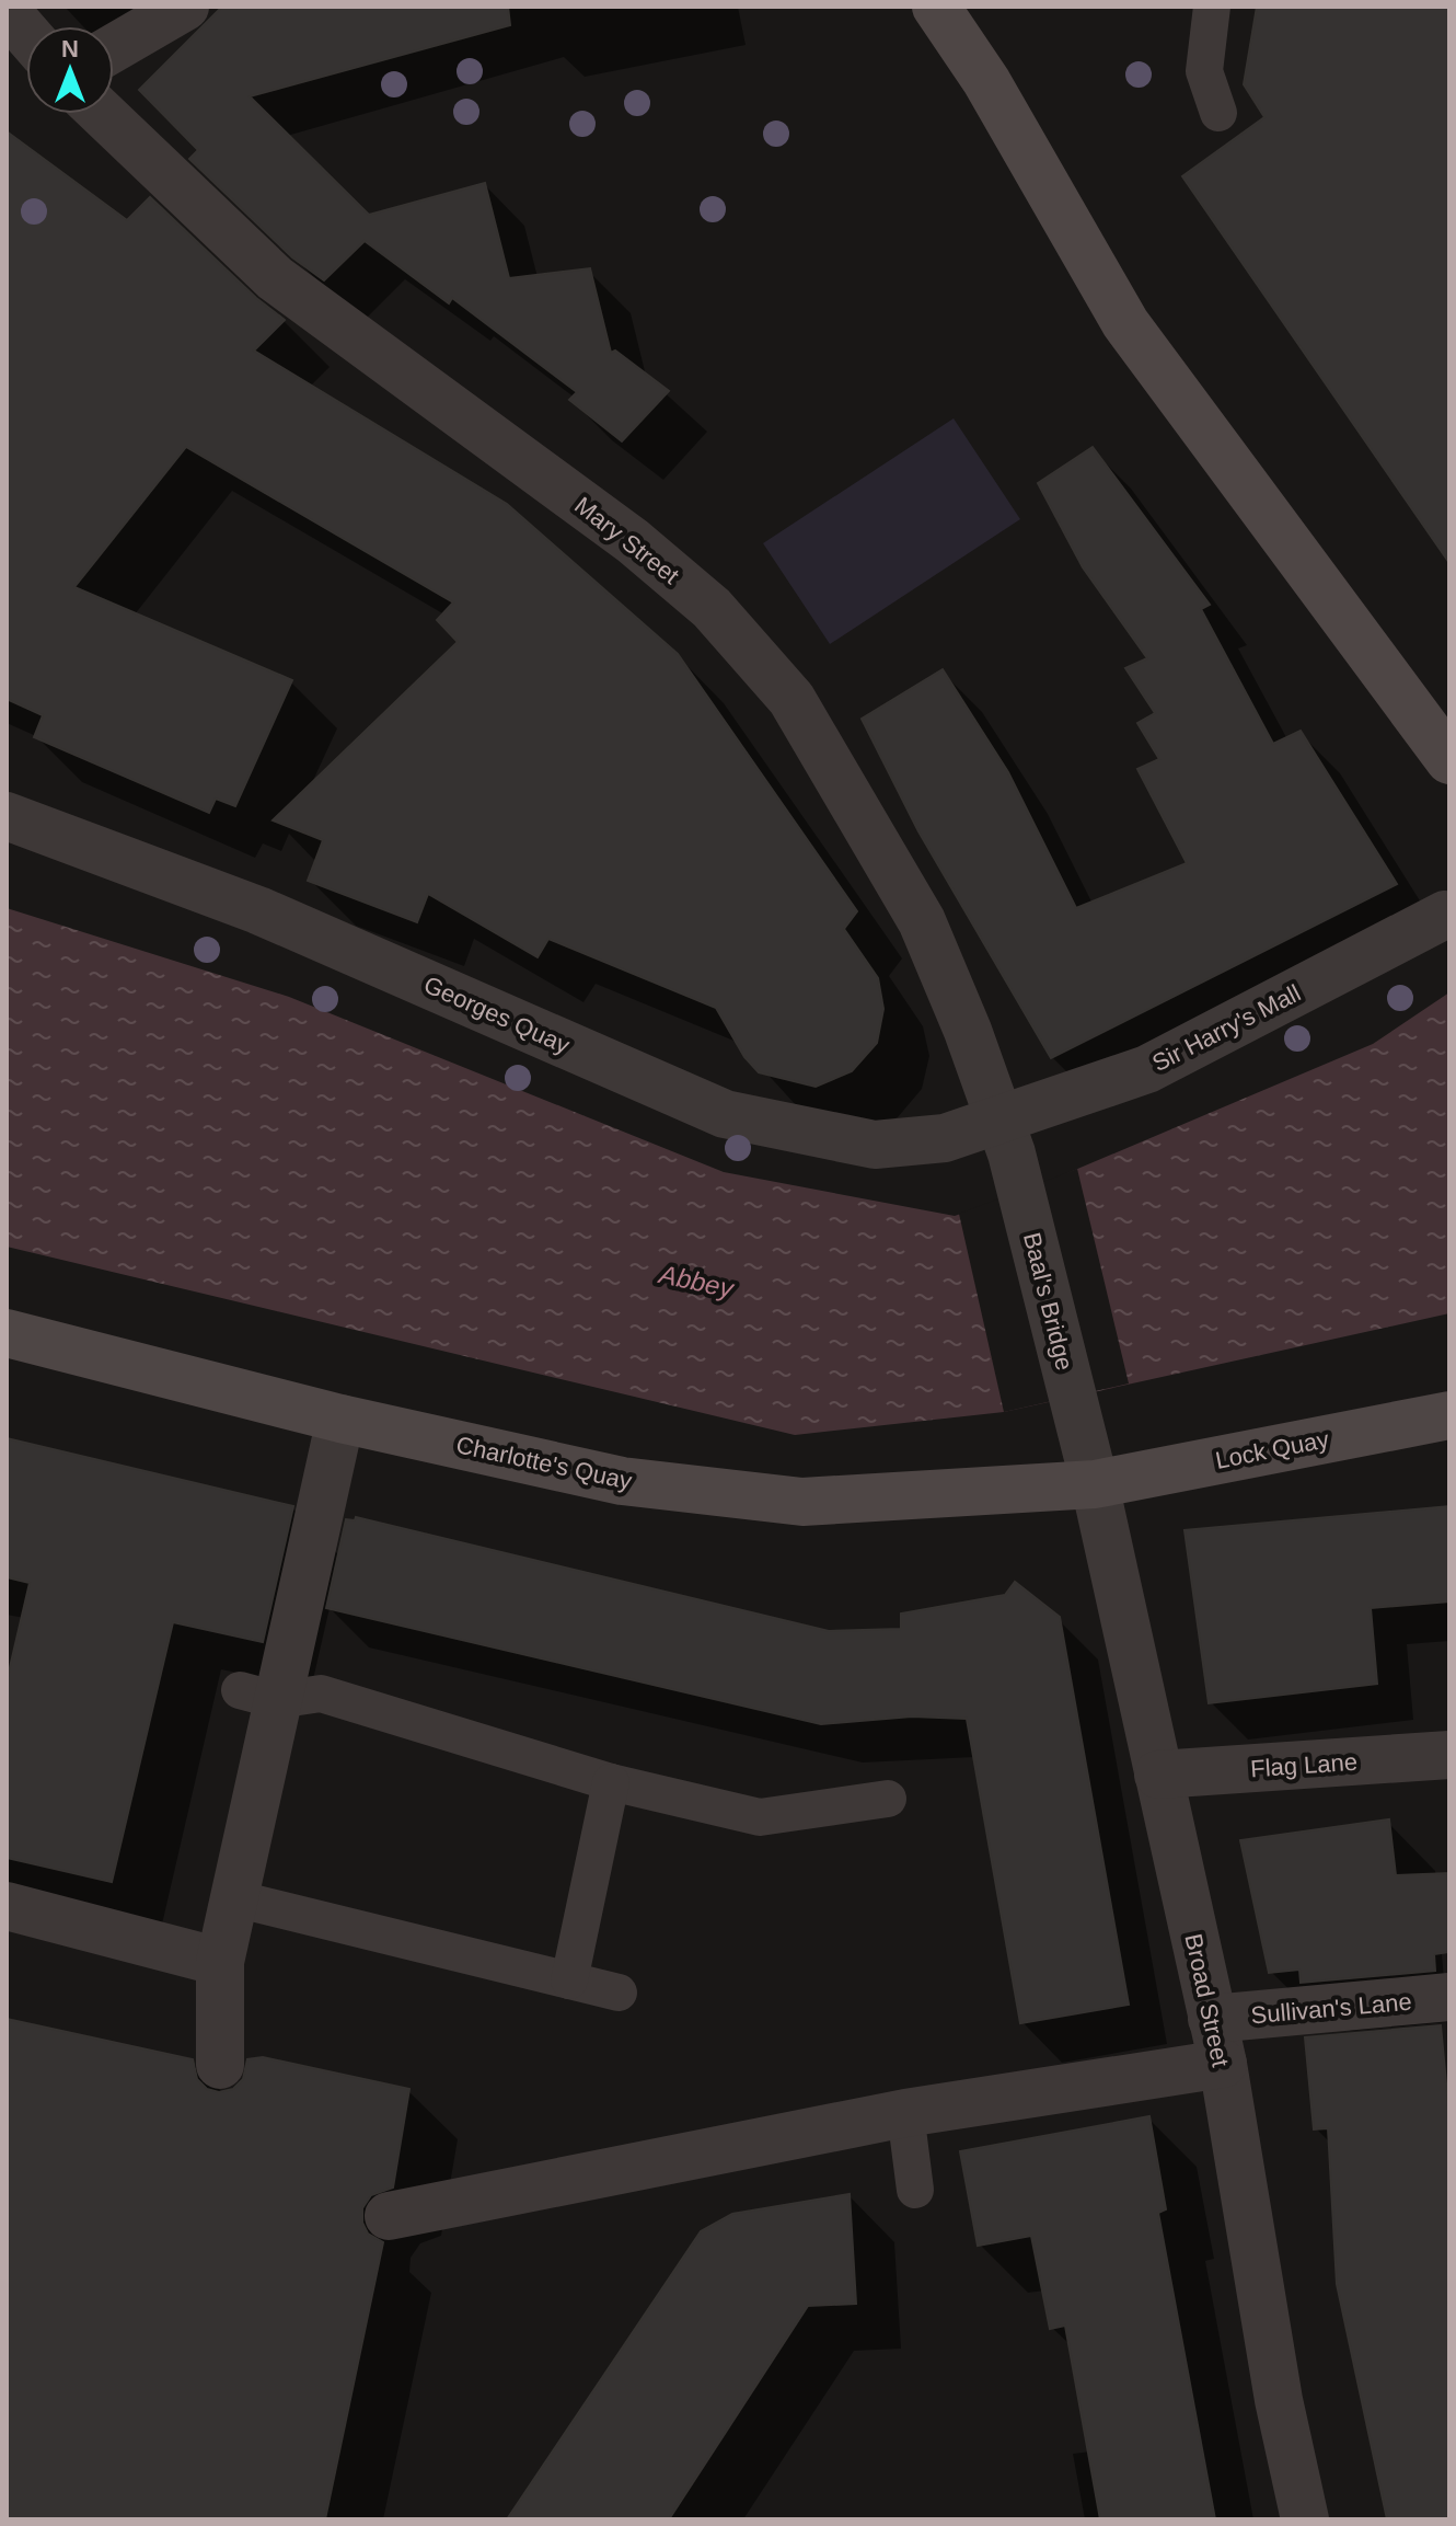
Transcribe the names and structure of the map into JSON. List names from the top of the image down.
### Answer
{
  "streets": {
    "main road": ["Lock Quay", "Charlotte's Quay"],
    "street": [
      "Mary Street",
      "Georges Quay",
      "Sir Harry's Mall",
      "Baal's Bridge",
      "Flag Lane",
      "Broad Street",
      "Sullivan's Lane"
    ]
  },
  "crossings": [
    ["Mary Street", "Georges Quay"],
    ["Mary Street", "Sir Harry's Mall"],
    ["Mary Street", "Baal's Bridge"],
    ["Georges Quay", "Sir Harry's Mall"],
    ["Georges Quay", "Baal's Bridge"],
    ["Sir Harry's Mall", "Baal's Bridge"],
    ["Baal's Bridge", "Lock Quay"],
    ["Baal's Bridge", "Charlotte's Quay"],
    ["Baal's Bridge", "Broad Street"],
    ["Lock Quay", "Charlotte's Quay"],
    ["Lock Quay", "Broad Street"],
    ["Charlotte's Quay", "Broad Street"],
    ["Flag Lane", "Broad Street"],
    ["Broad Street", "Sullivan's Lane"]
  ],
  "water": ["Abbey"],
  "north": "top"
}
